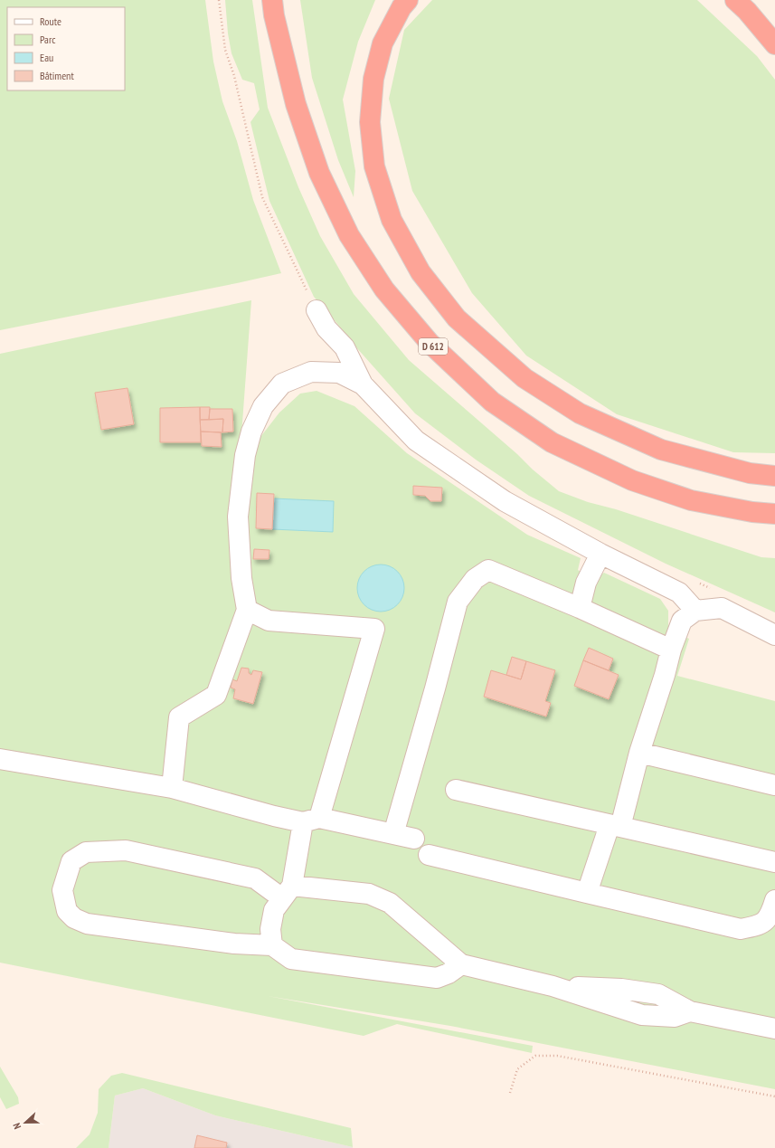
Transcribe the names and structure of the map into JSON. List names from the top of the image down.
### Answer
{
  "streets": {
    "highway": ["D 612"]
  },
  "legend": [
    "Route",
    "Parc",
    "Eau",
    "Bâtiment"
  ],
  "north": "left"
}
